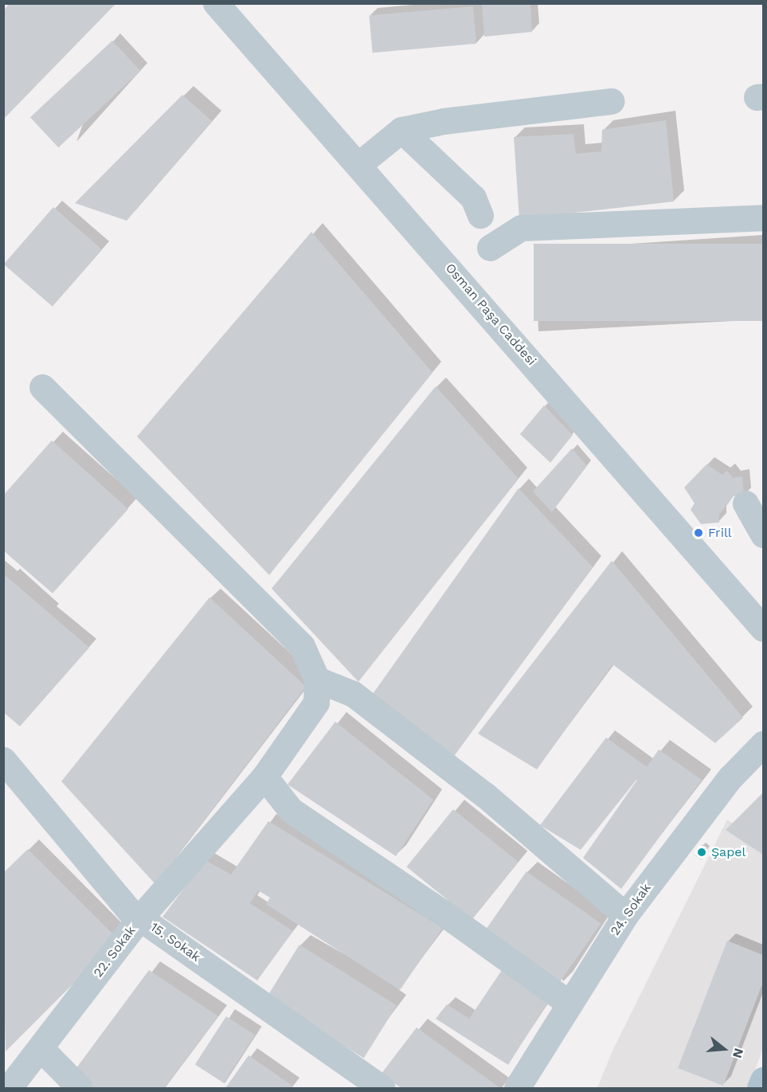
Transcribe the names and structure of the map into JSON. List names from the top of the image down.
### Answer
{
  "streets": {
    "street": [
      "Osman Paşa Caddesi",
      "24. Sokak",
      "15. Sokak",
      "22. Sokak"
    ]
  },
  "crossings": [
    ["15. Sokak", "22. Sokak"]
  ],
  "places": ["Frill", "Şapel"],
  "north": "right"
}
